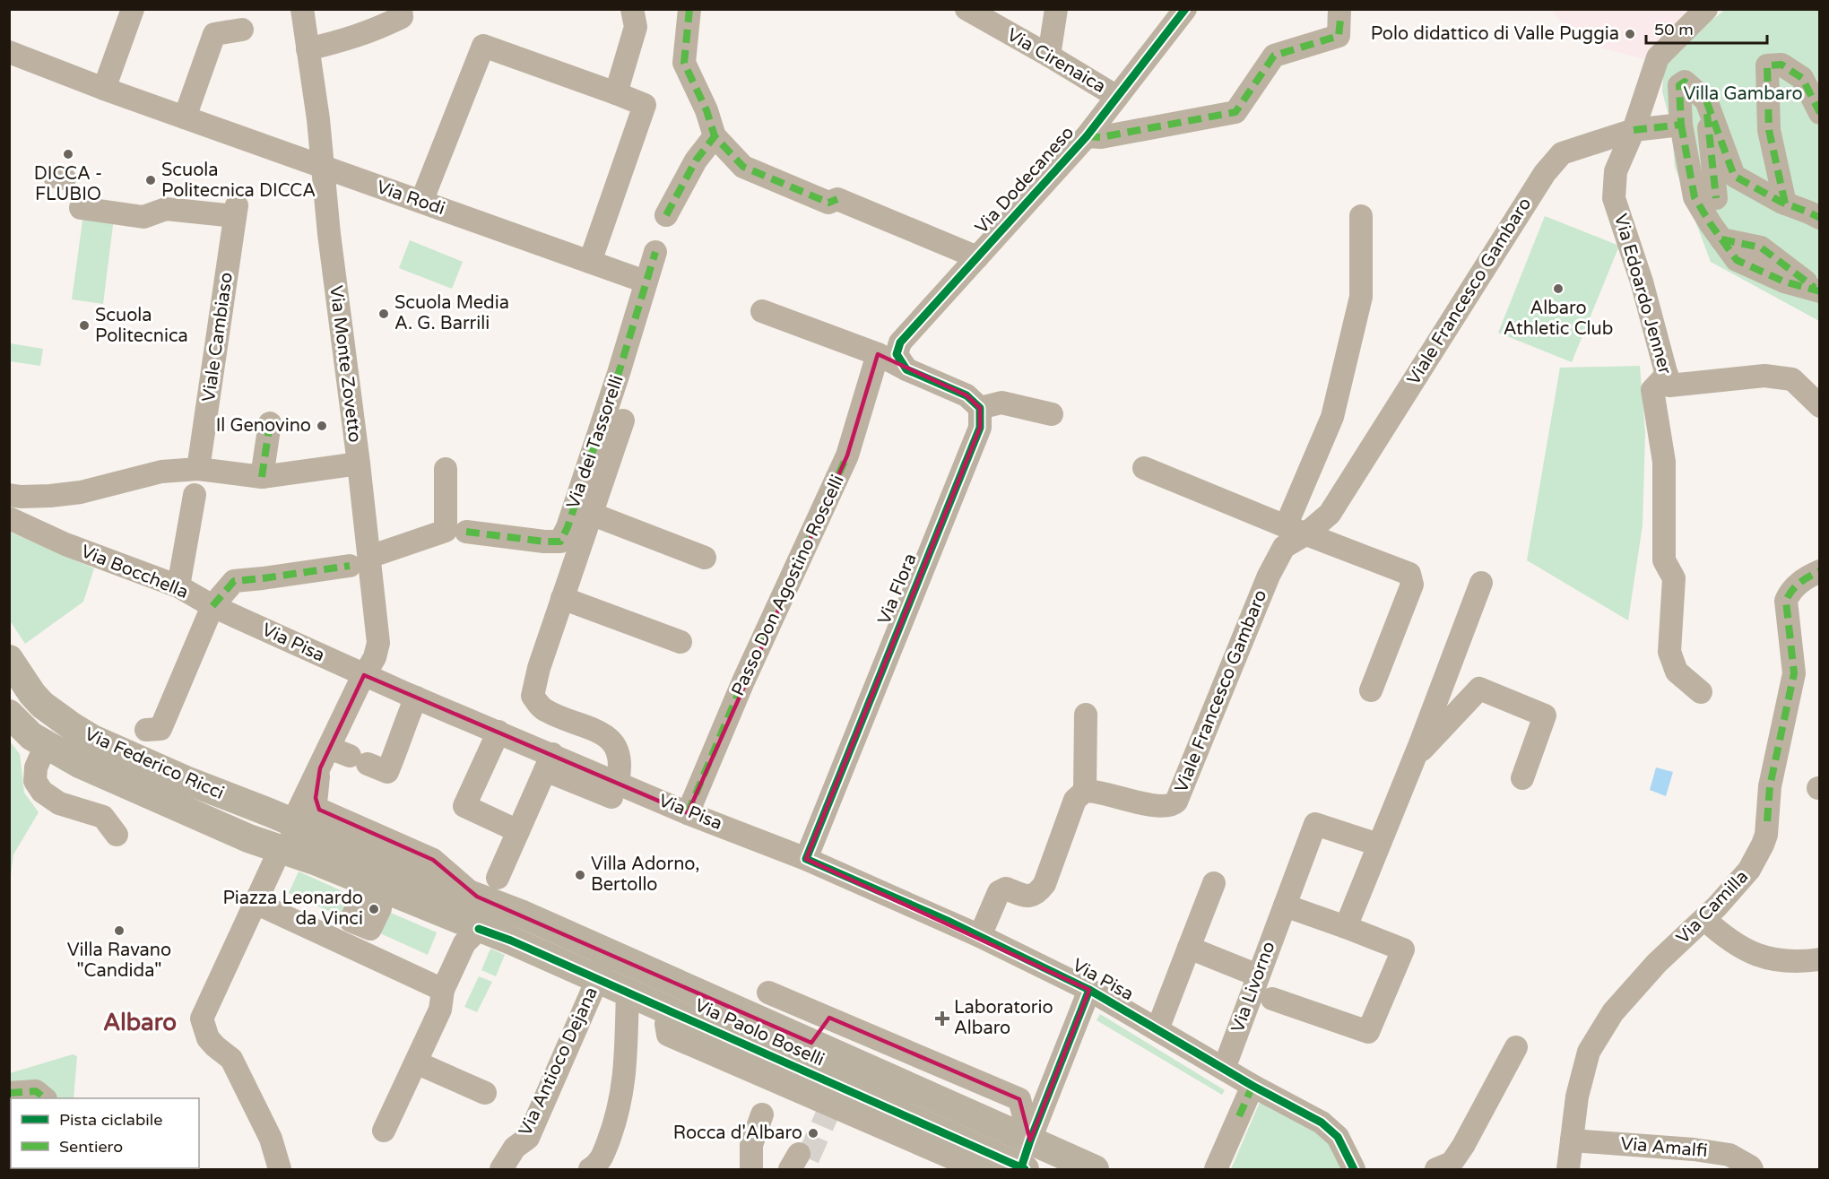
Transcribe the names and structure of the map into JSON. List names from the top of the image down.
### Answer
{
  "streets": {
    "main road": ["Via Federico Ricci", "Via Paolo Boselli"],
    "street": [
      "Via Cirenaica",
      "Via Dodecaneso",
      "Via Rodi",
      "Viale Francesco Gambaro",
      "Via Edoardo Jenner",
      "Viale Cambiaso",
      "Via Monte Zovetto",
      "Via dei Tassorelli",
      "Via Bocchella",
      "Passo Don Agostino Roscelli",
      "Via Flora",
      "Via Pisa",
      "Via Camilla",
      "Via Livorno",
      "Via Antioco Dejana",
      "Via Amalfi"
    ]
  },
  "crossings": [
    ["Via Cirenaica", "Via Dodecaneso"],
    ["Via Rodi", "Via Monte Zovetto"],
    ["Viale Francesco Gambaro", "Via Edoardo Jenner"],
    ["Via Monte Zovetto", "Via Pisa"],
    ["Via Bocchella", "Via Pisa"],
    ["Passo Don Agostino Roscelli", "Via Pisa"],
    ["Via Flora", "Via Pisa"],
    ["Via Pisa", "Via Livorno"],
    ["Via Camilla", "Via Amalfi"],
    ["Via Paolo Boselli", "Via Antioco Dejana"]
  ],
  "districts": ["Albaro"],
  "parks": ["Villa Gambaro"],
  "places": {
    "other": [
      "Polo didattico di Valle Puggia",
      "DICCA - FLUBIO",
      "Scuola Politecnica DICCA",
      "Albaro Athletic Club",
      "Scuola Media A. G. Barrili",
      "Scuola Politecnica",
      "Il Genovino",
      "Villa Adorno, Bertollo",
      "Piazza Leonardo da Vinci",
      "Villa Ravano \"Candida\"",
      "Rocca d'Albaro"
    ],
    "health": ["Laboratorio Albaro"]
  },
  "legend": ["Pista ciclabile", "Sentiero"],
  "scale_bar": "50 m"
}
